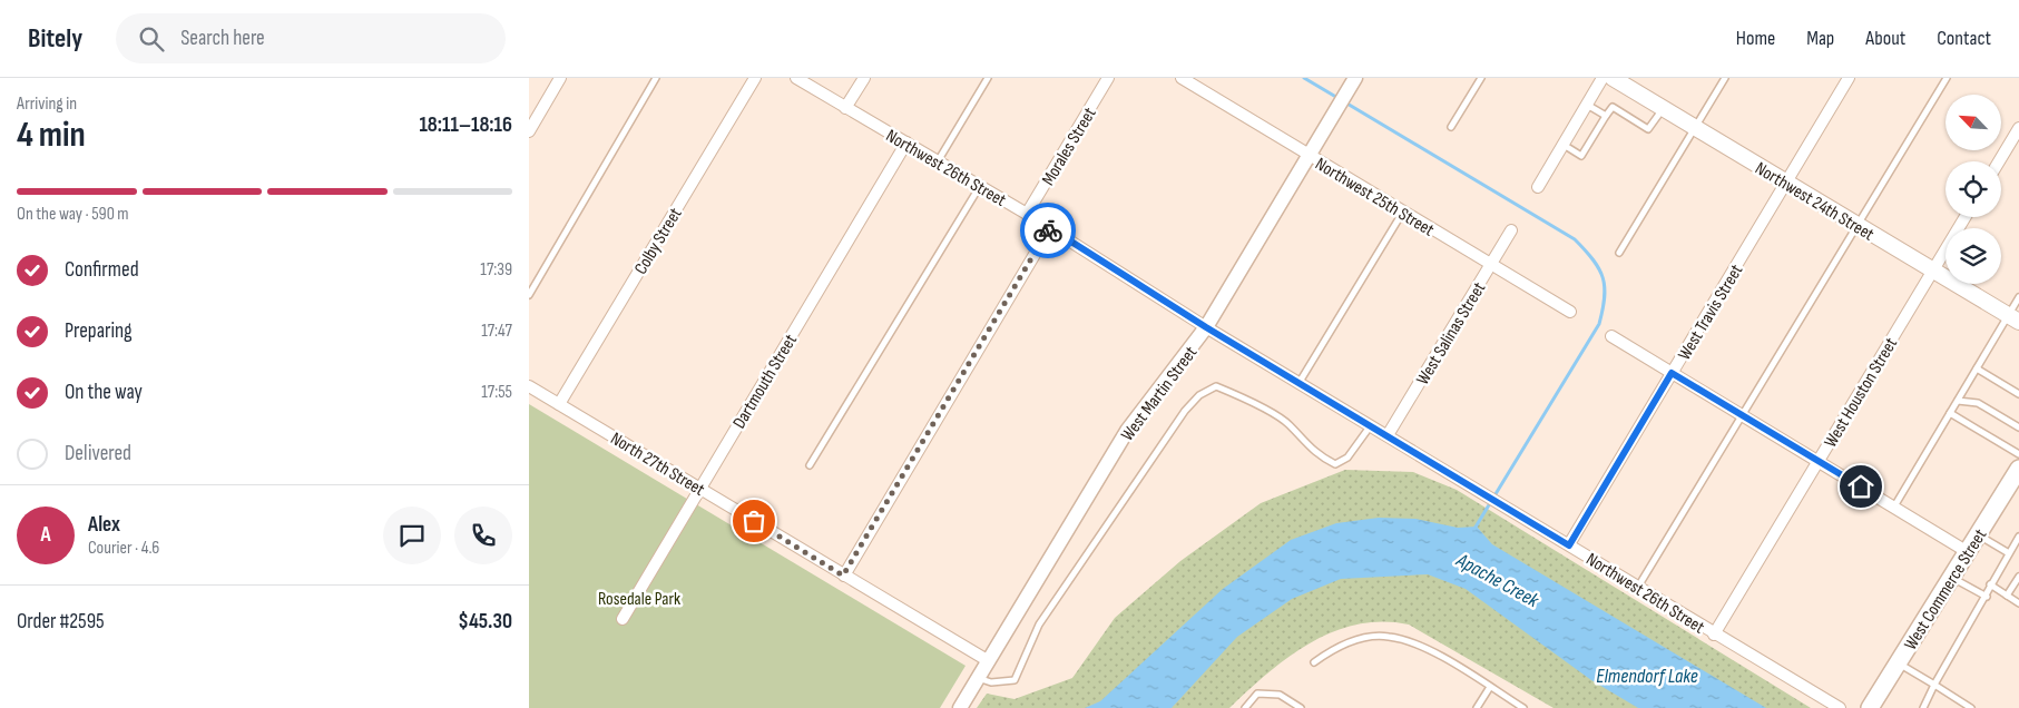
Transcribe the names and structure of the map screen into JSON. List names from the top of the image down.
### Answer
{
  "streets": {
    "main road": ["Northwest 24th Street", "West Commerce Street"],
    "street": [
      "Morales Street",
      "Northwest 26th Street",
      "Northwest 25th Street",
      "Colby Street",
      "West Travis Street",
      "West Salinas Street",
      "Dartmouth Street",
      "West Houston Street",
      "West Martin Street",
      "North 27th Street"
    ]
  },
  "crossings": [
    ["Morales Street", "Northwest 26th Street"],
    ["Northwest 26th Street", "West Travis Street"],
    ["Northwest 26th Street", "West Salinas Street"],
    ["Northwest 26th Street", "Dartmouth Street"],
    ["Northwest 26th Street", "West Houston Street"],
    ["Northwest 26th Street", "West Martin Street"],
    ["Northwest 25th Street", "West Salinas Street"],
    ["Northwest 25th Street", "West Martin Street"],
    ["Northwest 24th Street", "West Travis Street"],
    ["Northwest 24th Street", "West Houston Street"],
    ["Colby Street", "North 27th Street"],
    ["Dartmouth Street", "North 27th Street"],
    ["West Martin Street", "North 27th Street"]
  ],
  "water": ["Apache Creek", "Elmendorf Lake"],
  "parks": ["Rosedale Park"],
  "north": "top left",
  "page": {
    "header": "Bitely",
    "search": "Search here",
    "nav": [
      "Home",
      "Map",
      "About",
      "Contact"
    ],
    "heading": ["4 min", "Arriving in", "18:11–18:16"],
    "panel": [
      "Alex",
      "Courier · 4.6",
      "Order #2595",
      "$45.30"
    ],
    "bar": "On the way · 590 m",
    "list": [
      ["Confirmed", "17:39"],
      ["Preparing", "17:47"],
      ["On the way", "17:55"],
      "Delivered"
    ],
    "round": "A"
  }
}
